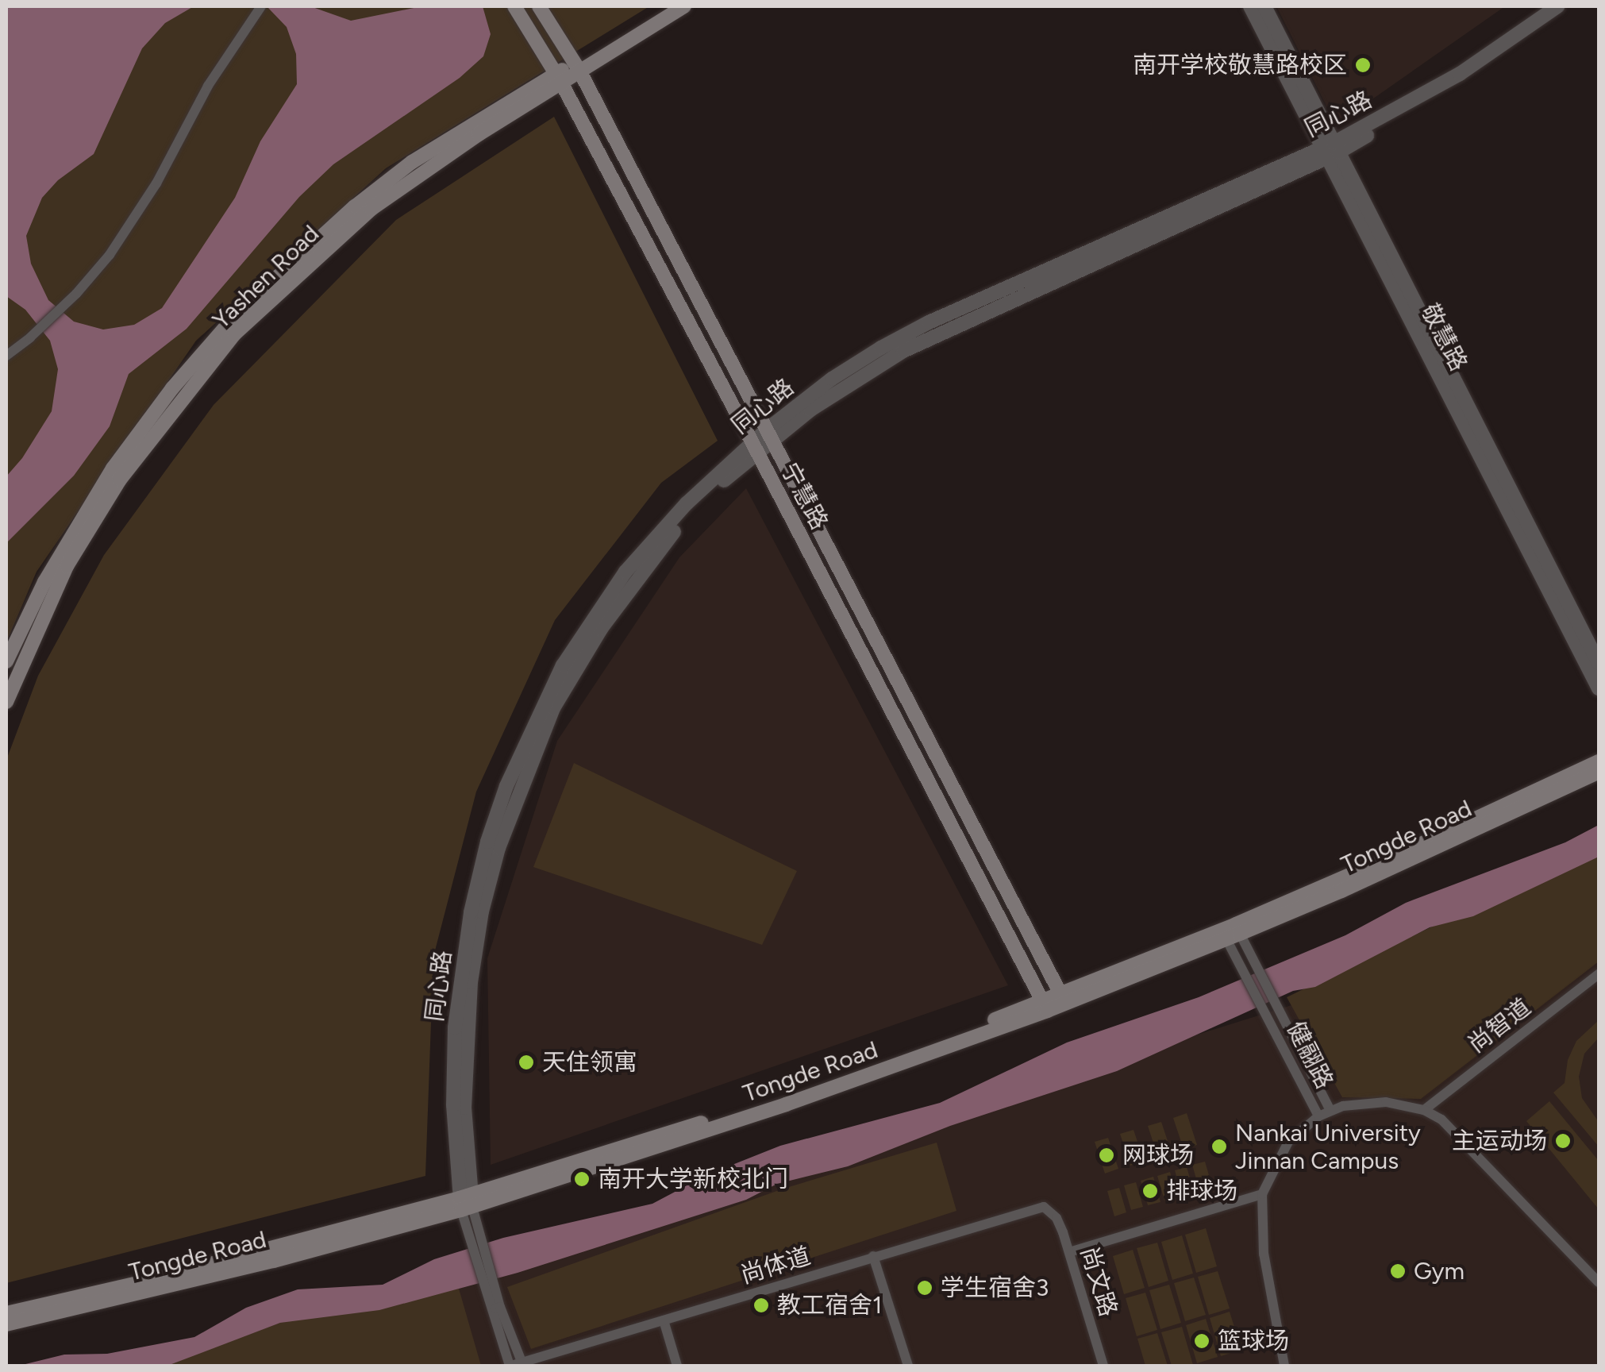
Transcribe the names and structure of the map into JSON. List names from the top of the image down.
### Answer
{
  "streets": {
    "main road": ["Yashen Road", "宁慧路", "Tongde Road"],
    "street": [
      "同心路",
      "敬慧路",
      "尚智道",
      "健翮路",
      "尚体道",
      "尚文路"
    ]
  },
  "crossings": [
    ["同心路", "敬慧路"],
    ["同心路", "宁慧路"],
    ["同心路", "Tongde Road"],
    ["Yashen Road", "宁慧路"],
    ["宁慧路", "Tongde Road"],
    ["Tongde Road", "健翮路"],
    ["尚体道", "尚文路"]
  ],
  "places": [
    "南开学校敬慧路校区",
    "天住领寓",
    "主运动场",
    "Nankai University Jinnan Campus",
    "网球场",
    "南开大学新校北门",
    "排球场",
    "Gym",
    "学生宿舍3",
    "教工宿舍1",
    "篮球场"
  ]
}
